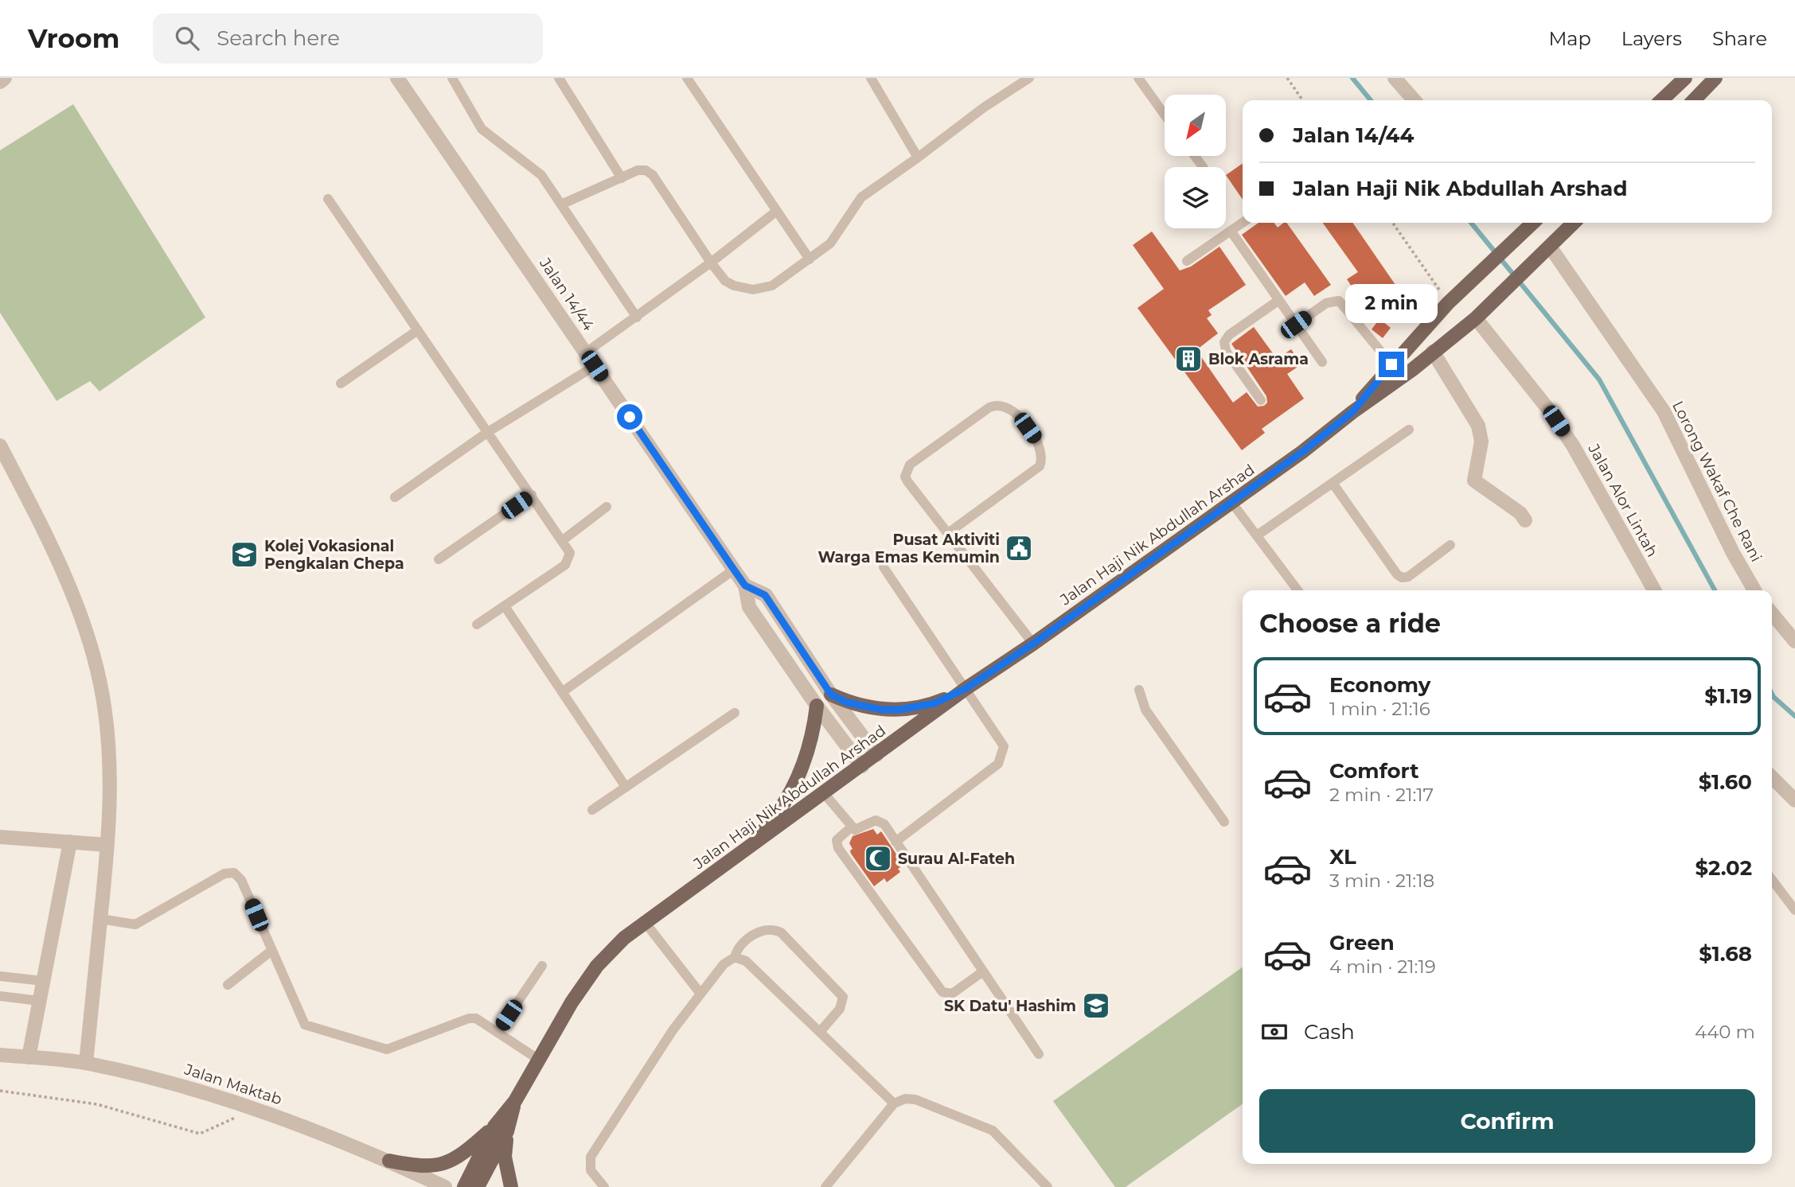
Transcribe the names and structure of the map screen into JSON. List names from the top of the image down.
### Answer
{
  "streets": {
    "main road": ["Jalan Haji Nik Abdullah Arshad"],
    "street": [
      "Jalan 14/44",
      "Lorong Wakaf Che Rani",
      "Jalan Alor Lintah",
      "Jalan Maktab"
    ]
  },
  "crossings": [
    ["Jalan 14/44", "Jalan Haji Nik Abdullah Arshad"],
    ["Lorong Wakaf Che Rani", "Jalan Haji Nik Abdullah Arshad"],
    ["Jalan Alor Lintah", "Jalan Haji Nik Abdullah Arshad"]
  ],
  "places": {
    "building": ["Blok Asrama"],
    "public building": ["Pusat Aktiviti Warga Emas Kemumin"],
    "school or university": ["Kolej Vokasional Pengkalan Chepa", "SK Datu' Hashim"],
    "mosque": ["Surau Al-Fateh"]
  },
  "north": "bottom left",
  "page": {
    "header": "Vroom",
    "search": "Search here",
    "nav": ["Map", "Layers", "Share"],
    "banner": ["Jalan 14/44", "Jalan Haji Nik Abdullah Arshad"],
    "bubble": "2 min",
    "heading": "Choose a ride",
    "list": [
      {
        "name": "Economy",
        "note": "1 min · 21:16",
        "value": "$1.19"
      },
      {
        "name": "Comfort",
        "note": "2 min · 21:17",
        "value": "$1.60"
      },
      {
        "name": "XL",
        "note": "3 min · 21:18",
        "value": "$2.02"
      },
      {
        "name": "Green",
        "note": "4 min · 21:19",
        "value": "$1.68"
      }
    ],
    "pay": ["Cash", "440 m"],
    "buttons": "Confirm"
  }
}
